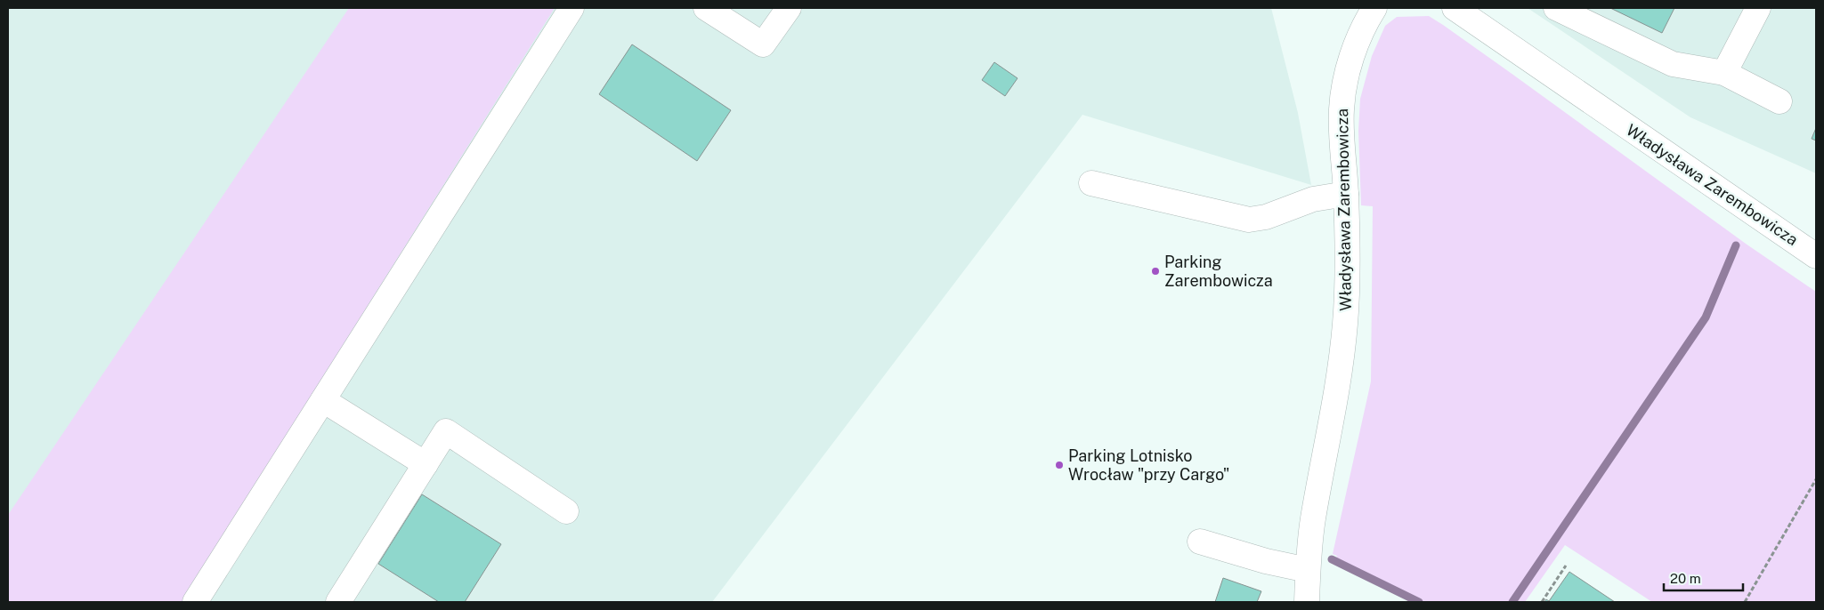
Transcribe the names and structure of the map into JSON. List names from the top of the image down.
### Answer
{
  "streets": {
    "street": ["Władysława Zarembowicza"]
  },
  "places": ["Parking Zarembowicza", "Parking Lotnisko Wrocław \"przy Cargo\""],
  "scale_bar": "20 m"
}
